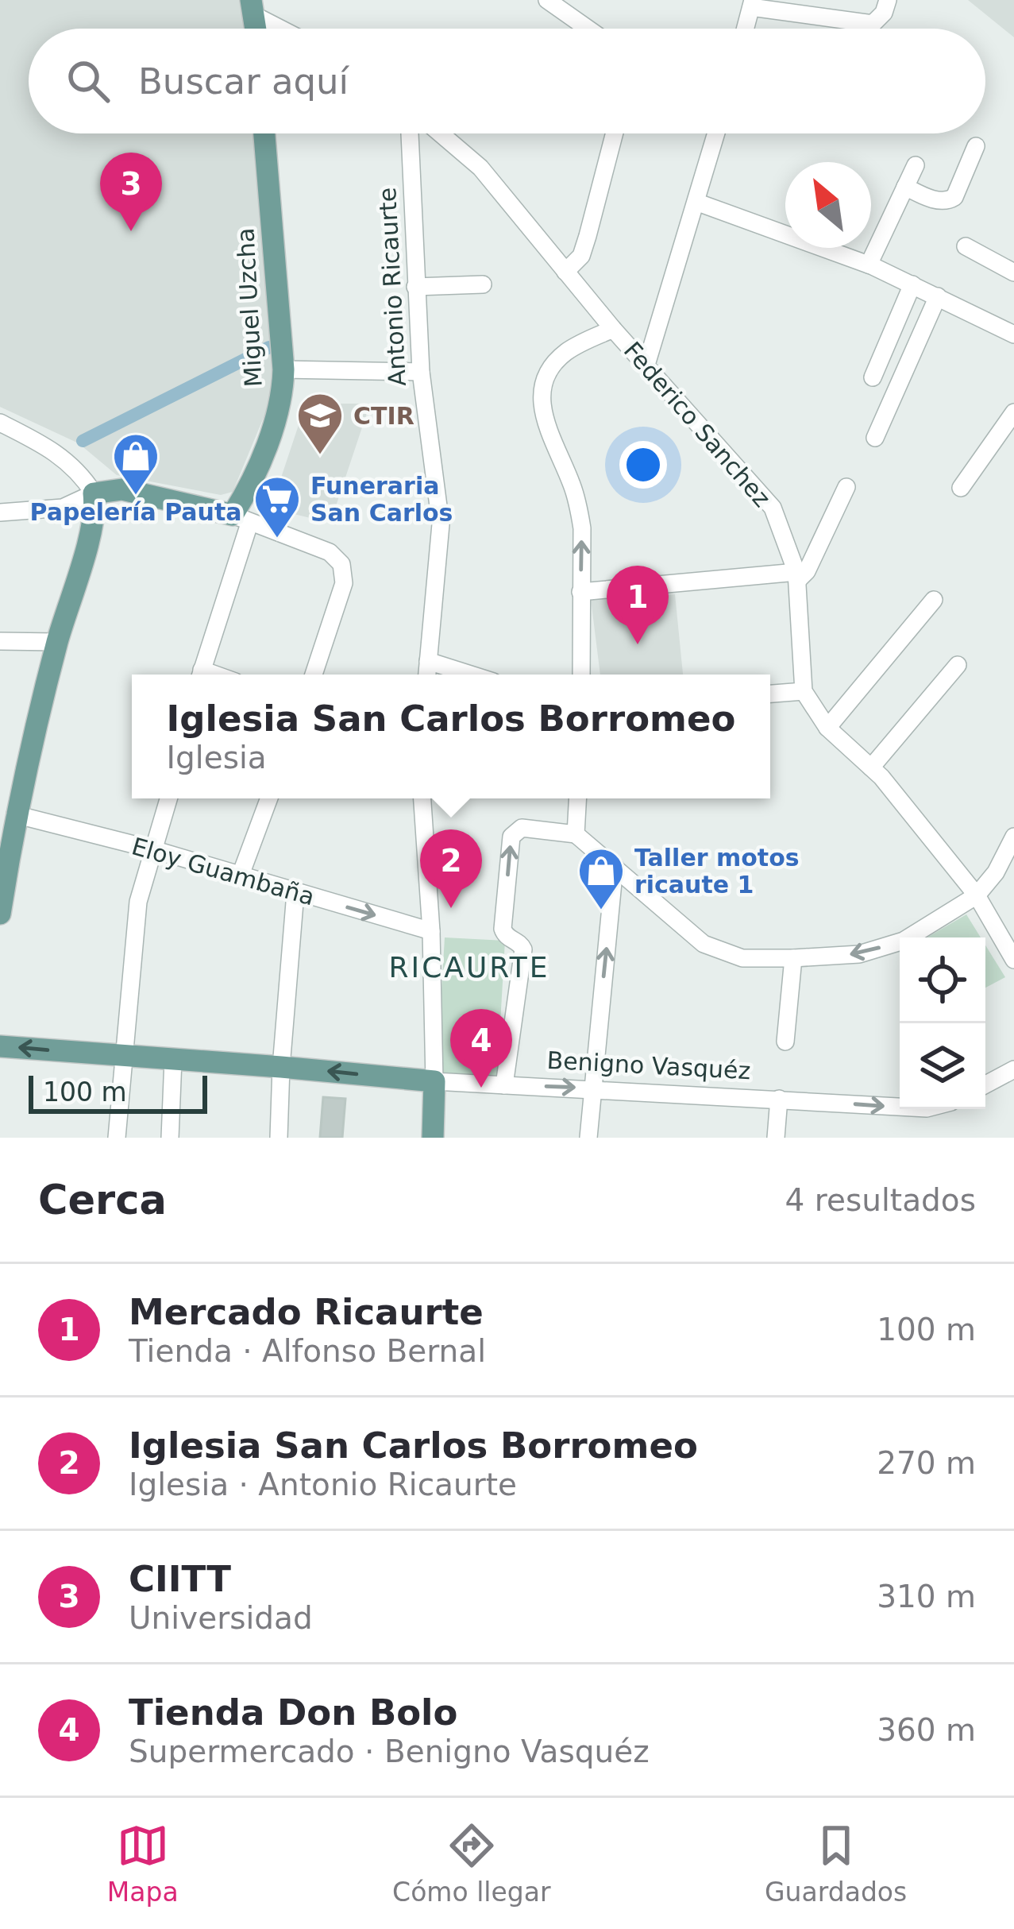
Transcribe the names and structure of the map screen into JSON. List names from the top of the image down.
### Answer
{
  "streets": {
    "main road": ["Miguel Uzcha", "Benigno Vasquéz"],
    "street": ["Antonio Ricaurte", "Federico Sanchez", "Eloy Guambaña"]
  },
  "districts": ["RICAURTE"],
  "places": {
    "school or university": ["CTIR"],
    "shop": ["Papelería Pauta", "Taller motos ricaute 1"],
    "supermarket": ["Funeraria San Carlos"]
  },
  "scale_bar": "100 m",
  "north": "top left",
  "page": {
    "search": "Buscar aquí",
    "pins": [
      "3",
      "1",
      "2",
      "4"
    ],
    "popup": ["Iglesia San Carlos Borromeo", "Iglesia"],
    "scale": "100 m",
    "heading": ["Cerca", "4 resultados"],
    "list": [
      {
        "mark": "1",
        "name": "Mercado Ricaurte",
        "note": "Tienda · Alfonso Bernal",
        "value": "100 m"
      },
      {
        "mark": "2",
        "name": "Iglesia San Carlos Borromeo",
        "note": "Iglesia · Antonio Ricaurte",
        "value": "270 m"
      },
      {
        "mark": "3",
        "name": "CIITT",
        "note": "Universidad",
        "value": "310 m"
      },
      {
        "mark": "4",
        "name": "Tienda Don Bolo",
        "note": "Supermercado · Benigno Vasquéz",
        "value": "360 m"
      }
    ],
    "nav": ["Mapa", "Cómo llegar", "Guardados"]
  }
}
